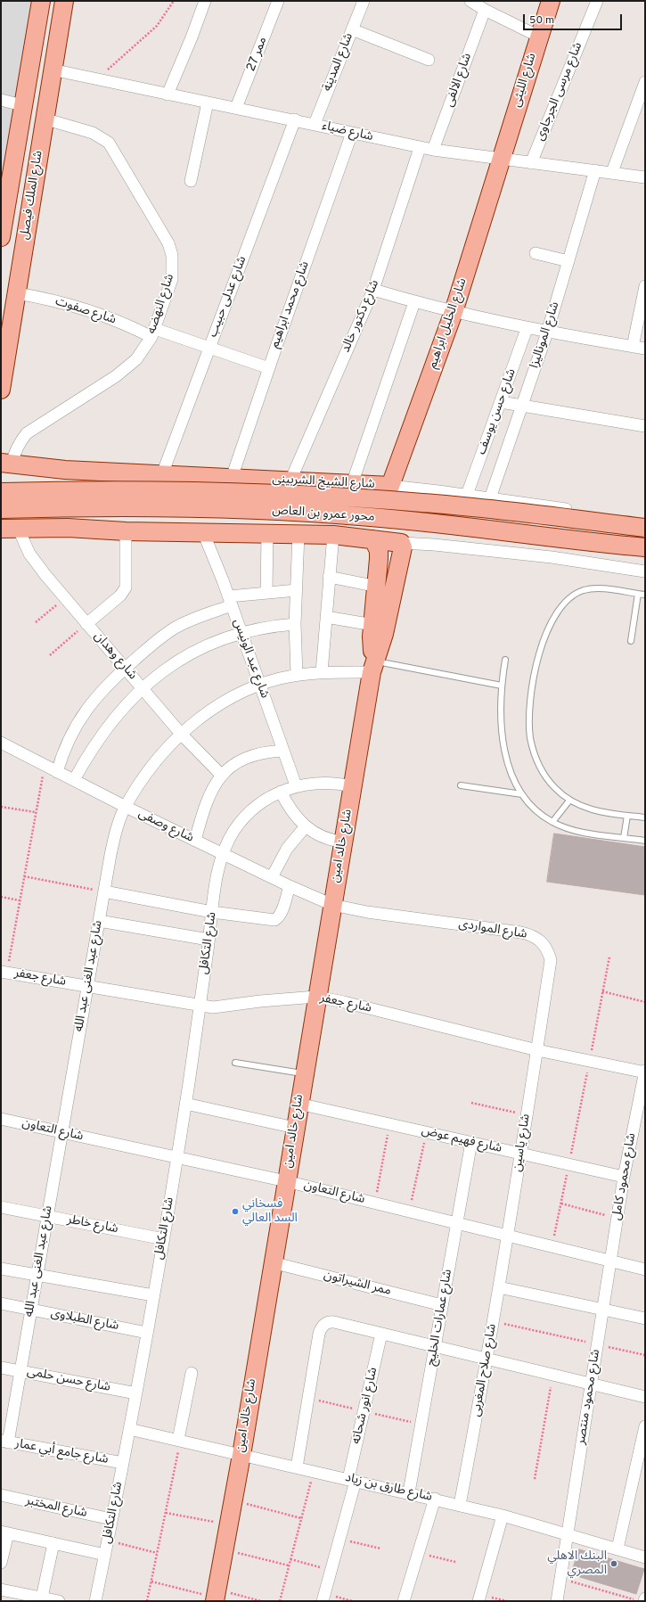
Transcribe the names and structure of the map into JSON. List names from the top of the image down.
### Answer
{
  "streets": {
    "main road": [
      "شارع الليثى",
      "شارع الملك فيصل",
      "شارع الخليل ابراهيم",
      "شارع الشيخ الشربينى",
      "محور عمرو بن العاص",
      "شارع خالد امين"
    ],
    "street": [
      "ممر 27",
      "شارع المدينة",
      "شارع الالفى",
      "شارع مرسى الجرجاوى",
      "شارع ضياء",
      "شارع عدلى حبيب",
      "شارع النهضه",
      "شارع محمد ابراهيم",
      "شارع صفوت",
      "شارع دكتور خالد",
      "شارع الموناليزا",
      "شارع حسن يوسف",
      "شارع وهدان",
      "شارع عبد الونيس",
      "شارع وصفى",
      "شارع المواردى",
      "شارع التكافل",
      "شارع عبد الغنى عبد الله",
      "شارع جعفر",
      "شارع التعاون",
      "شارع فهيم عوض",
      "شارع ياسين",
      "شارع محمود كامل",
      "شارع خاطر",
      "ممر الشيراتون",
      "شارع عمارات الخليج",
      "شارع الطبلاوى",
      "شارع صلاح المغربى",
      "شارع حسن حلمى",
      "شارع محمود منتصر",
      "شارع انور شحاته",
      "شارع جامع أبي عمار",
      "شارع طارق بن زياد",
      "شارع المختبر"
    ]
  },
  "crossings": [
    ["ممر 27", "شارع ضياء"],
    ["شارع المدينة", "شارع ضياء"],
    ["شارع الالفى", "شارع ضياء"],
    ["شارع الليثى", "شارع ضياء"],
    ["شارع الليثى", "شارع الخليل ابراهيم"],
    ["شارع مرسى الجرجاوى", "شارع ضياء"],
    ["شارع ضياء", "شارع الملك فيصل"],
    ["شارع ضياء", "شارع عدلى حبيب"],
    ["شارع ضياء", "شارع محمد ابراهيم"],
    ["شارع ضياء", "شارع دكتور خالد"],
    ["شارع ضياء", "شارع الخليل ابراهيم"],
    ["شارع ضياء", "شارع الموناليزا"],
    ["شارع الملك فيصل", "شارع النهضه"],
    ["شارع الملك فيصل", "شارع صفوت"],
    ["شارع عدلى حبيب", "شارع صفوت"],
    ["شارع عدلى حبيب", "شارع الشيخ الشربينى"],
    ["شارع النهضه", "شارع صفوت"],
    ["شارع النهضه", "شارع الشيخ الشربينى"],
    ["شارع محمد ابراهيم", "شارع صفوت"],
    ["شارع محمد ابراهيم", "شارع الشيخ الشربينى"],
    ["شارع دكتور خالد", "شارع الشيخ الشربينى"],
    ["شارع الخليل ابراهيم", "شارع الشيخ الشربينى"],
    ["شارع الموناليزا", "شارع الشيخ الشربينى"],
    ["شارع حسن يوسف", "شارع الشيخ الشربينى"],
    ["شارع وهدان", "شارع عبد الغنى عبد الله"],
    ["شارع عبد الونيس", "شارع التكافل"],
    ["شارع عبد الونيس", "شارع عبد الغنى عبد الله"],
    ["شارع وصفى", "شارع خالد امين"],
    ["شارع وصفى", "شارع المواردى"],
    ["شارع وصفى", "شارع التكافل"],
    ["شارع وصفى", "شارع عبد الغنى عبد الله"],
    ["شارع خالد امين", "شارع المواردى"],
    ["شارع خالد امين", "شارع التكافل"],
    ["شارع خالد امين", "شارع عبد الغنى عبد الله"],
    ["شارع خالد امين", "شارع جعفر"],
    ["شارع خالد امين", "شارع التعاون"],
    ["شارع خالد امين", "شارع فهيم عوض"],
    ["شارع خالد امين", "ممر الشيراتون"],
    ["شارع خالد امين", "شارع طارق بن زياد"],
    ["شارع المواردى", "شارع جعفر"],
    ["شارع المواردى", "شارع ياسين"],
    ["شارع التكافل", "شارع جعفر"],
    ["شارع التكافل", "شارع التعاون"],
    ["شارع التكافل", "شارع خاطر"],
    ["شارع التكافل", "شارع الطبلاوى"],
    ["شارع التكافل", "شارع حسن حلمى"],
    ["شارع التكافل", "شارع جامع أبي عمار"],
    ["شارع التكافل", "شارع طارق بن زياد"],
    ["شارع التكافل", "شارع المختبر"],
    ["شارع عبد الغنى عبد الله", "شارع جعفر"],
    ["شارع عبد الغنى عبد الله", "شارع التعاون"],
    ["شارع عبد الغنى عبد الله", "شارع خاطر"],
    ["شارع عبد الغنى عبد الله", "شارع الطبلاوى"],
    ["شارع عبد الغنى عبد الله", "شارع حسن حلمى"],
    ["شارع عبد الغنى عبد الله", "شارع جامع أبي عمار"],
    ["شارع جعفر", "شارع ياسين"],
    ["شارع جعفر", "شارع محمود كامل"],
    ["شارع التعاون", "شارع ياسين"],
    ["شارع التعاون", "شارع محمود كامل"],
    ["شارع التعاون", "شارع عمارات الخليج"],
    ["شارع التعاون", "شارع صلاح المغربى"],
    ["شارع التعاون", "شارع محمود منتصر"],
    ["شارع فهيم عوض", "شارع ياسين"],
    ["شارع فهيم عوض", "شارع محمود كامل"],
    ["شارع فهيم عوض", "شارع عمارات الخليج"],
    ["شارع ياسين", "شارع صلاح المغربى"],
    ["شارع محمود كامل", "شارع محمود منتصر"],
    ["ممر الشيراتون", "شارع عمارات الخليج"],
    ["شارع عمارات الخليج", "شارع طارق بن زياد"],
    ["شارع صلاح المغربى", "شارع طارق بن زياد"],
    ["شارع محمود منتصر", "شارع طارق بن زياد"],
    ["شارع انور شحاته", "شارع طارق بن زياد"]
  ],
  "places": ["فسخاني السد العالي", "البنك الاهلي المصري"],
  "scale_bar": "50 m"
}
